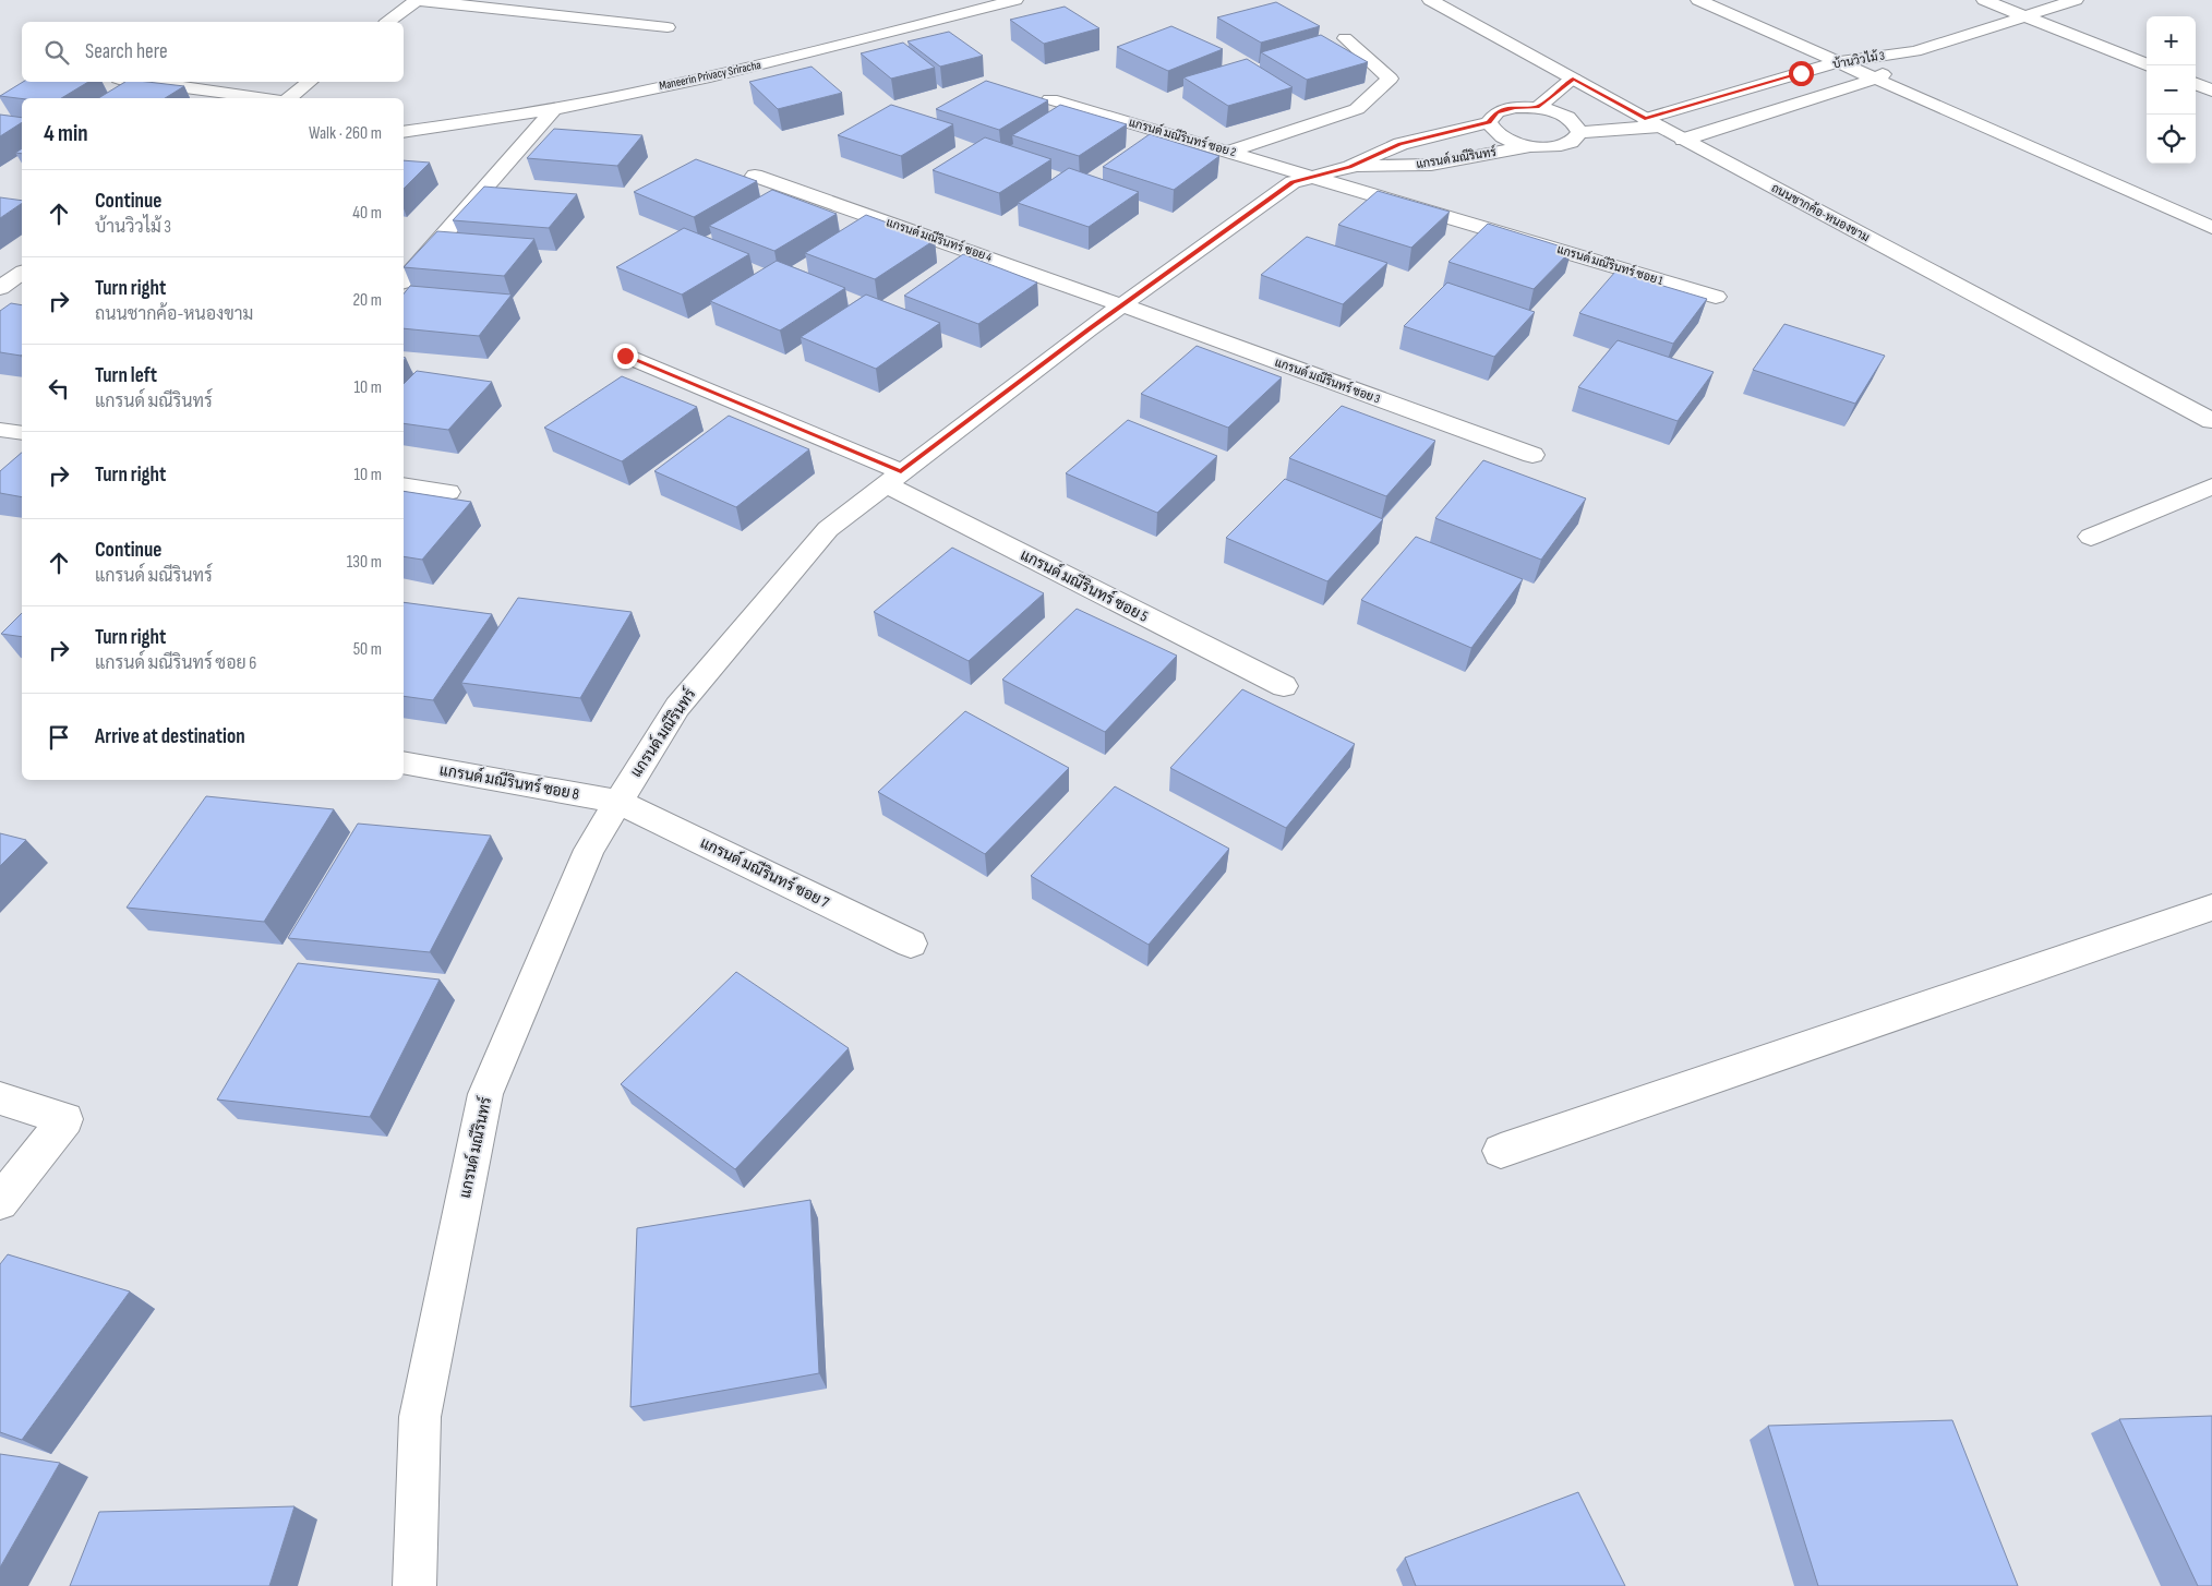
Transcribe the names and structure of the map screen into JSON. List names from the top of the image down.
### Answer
{
  "streets": {
    "street": [
      "บ้านวิวไม้ 3",
      "Maneerin Privacy Sriracha",
      "แกรนด์ มณีรินทร์ ซอย 2",
      "แกรนด์ มณีรินทร์",
      "ถนนชากค้อ-หนองขาม",
      "แกรนด์ มณีรินทร์ ซอย 4",
      "แกรนด์ มณีรินทร์ ซอย 1",
      "แกรนด์ มณีรินทร์ ซอย 3",
      "แกรนด์ มณีรินทร์ ซอย 5",
      "แกรนด์ มณีรินทร์ ซอย 8",
      "แกรนด์ มณีรินทร์ ซอย 7"
    ]
  },
  "crossings": [
    ["บ้านวิวไม้ 3", "ถนนชากค้อ-หนองขาม"],
    ["แกรนด์ มณีรินทร์ ซอย 2", "แกรนด์ มณีรินทร์"],
    ["แกรนด์ มณีรินทร์ ซอย 2", "แกรนด์ มณีรินทร์ ซอย 1"],
    ["แกรนด์ มณีรินทร์", "แกรนด์ มณีรินทร์ ซอย 4"],
    ["แกรนด์ มณีรินทร์", "แกรนด์ มณีรินทร์ ซอย 1"],
    ["แกรนด์ มณีรินทร์", "แกรนด์ มณีรินทร์ ซอย 3"],
    ["แกรนด์ มณีรินทร์", "แกรนด์ มณีรินทร์ ซอย 5"],
    ["แกรนด์ มณีรินทร์", "แกรนด์ มณีรินทร์ ซอย 8"],
    ["แกรนด์ มณีรินทร์", "แกรนด์ มณีรินทร์ ซอย 7"],
    ["แกรนด์ มณีรินทร์ ซอย 4", "แกรนด์ มณีรินทร์ ซอย 3"],
    ["แกรนด์ มณีรินทร์ ซอย 8", "แกรนด์ มณีรินทร์ ซอย 7"]
  ],
  "page": {
    "map_buttons": ["+", "−"],
    "search": "Search here",
    "heading": ["4 min", "Walk · 260 m"],
    "list": [
      ["Continue", "บ้านวิวไม้ 3", "40 m"],
      ["Turn right", "ถนนชากค้อ-หนองขาม", "20 m"],
      ["Turn left", "แกรนด์ มณีรินทร์", "10 m"],
      ["Turn right", "10 m"],
      ["Continue", "แกรนด์ มณีรินทร์", "130 m"],
      ["Turn right", "แกรนด์ มณีรินทร์ ซอย 6", "50 m"],
      "Arrive at destination"
    ]
  }
}
